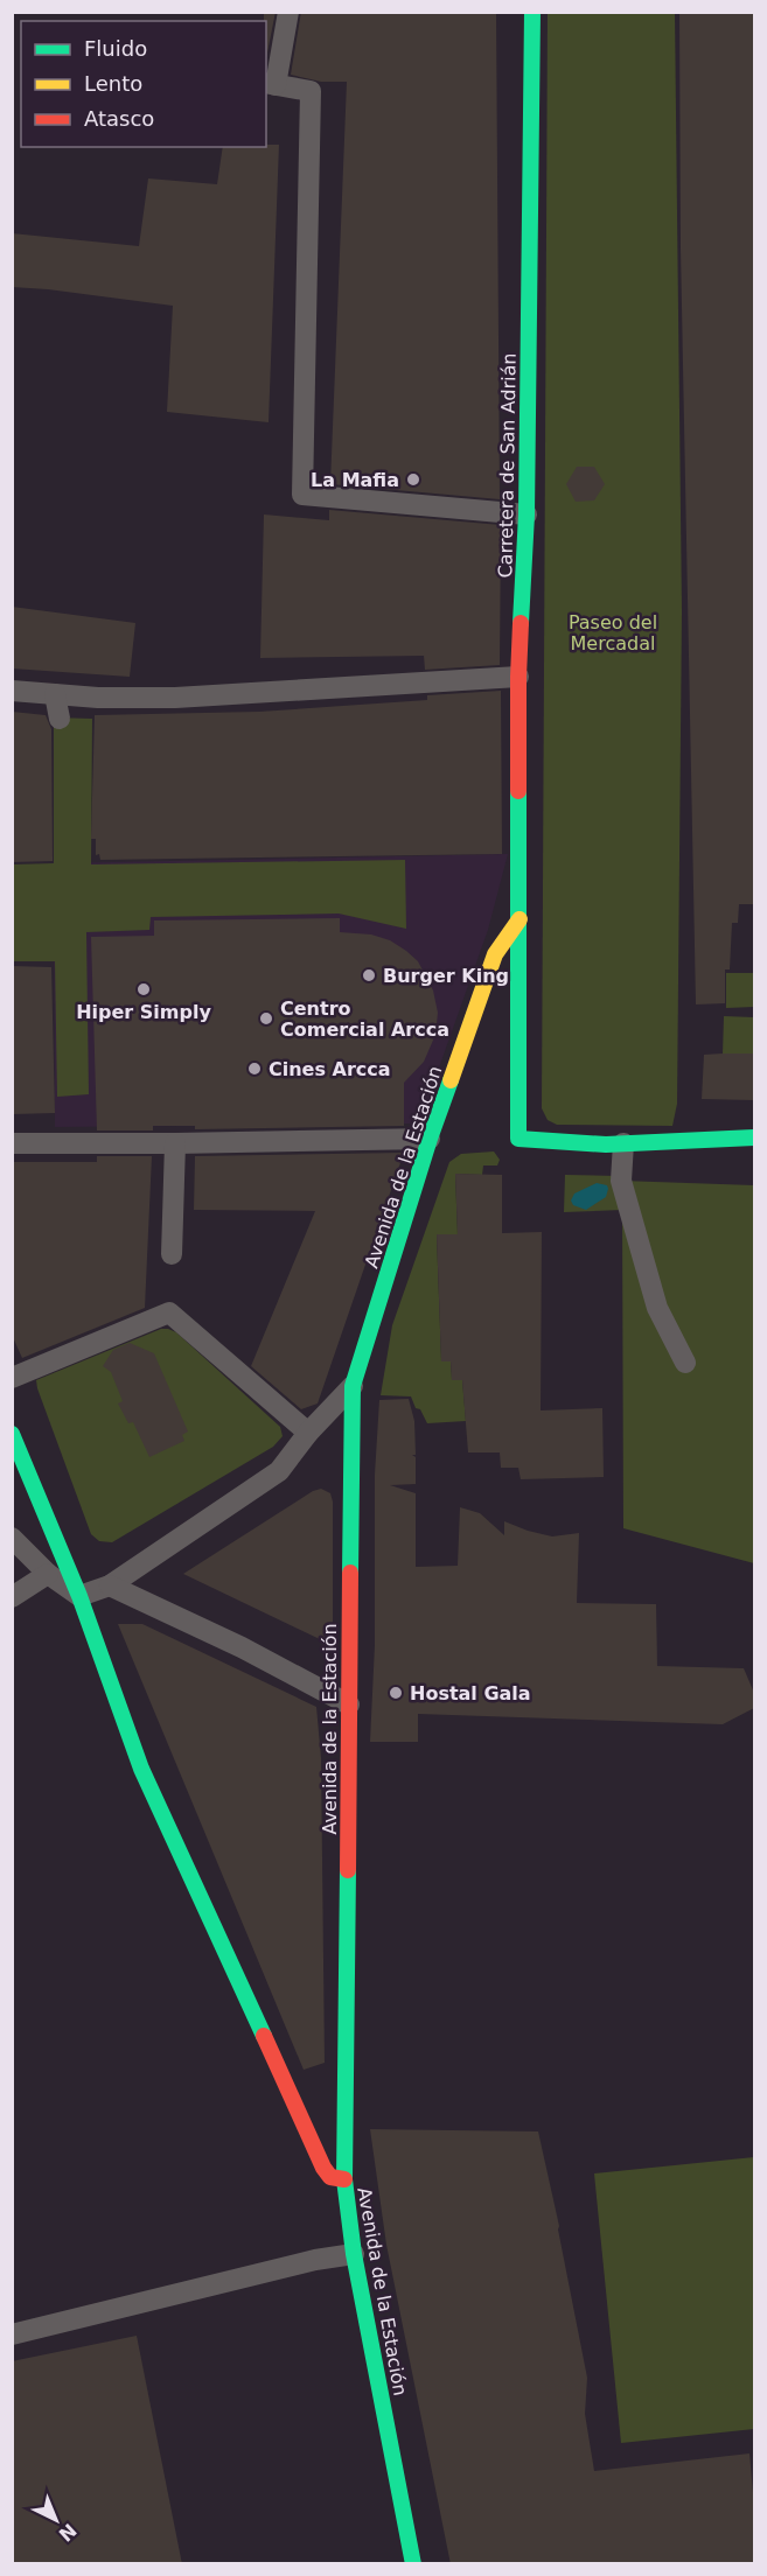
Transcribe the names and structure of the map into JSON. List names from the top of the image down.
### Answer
{
  "streets": {
    "street": ["Carretera de San Adrián", "Avenida de la Estación"]
  },
  "crossings": [
    ["Carretera de San Adrián", "Avenida de la Estación"]
  ],
  "parks": ["Paseo del Mercadal"],
  "places": [
    "La Mafia",
    "Burger King",
    "Hiper Simply",
    "Centro Comercial Arcca",
    "Cines Arcca",
    "Hostal Gala"
  ],
  "legend": ["Fluido", "Lento", "Atasco"],
  "north": "bottom right"
}
